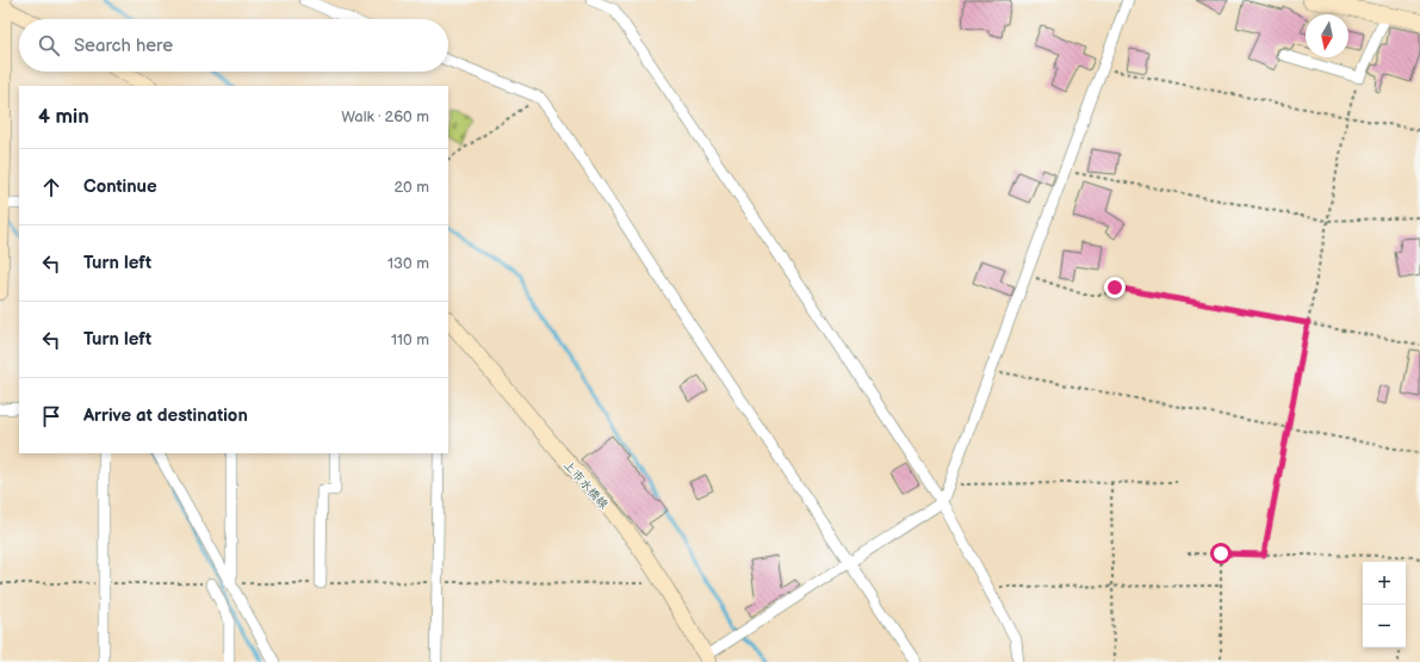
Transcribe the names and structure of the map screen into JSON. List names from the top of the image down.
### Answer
{
  "streets": {
    "main road": ["上市水橋線"]
  },
  "north": "bottom",
  "page": {
    "search": "Search here",
    "heading": ["4 min", "Walk · 260 m"],
    "list": [
      ["Continue", "20 m"],
      ["Turn left", "130 m"],
      ["Turn left", "110 m"],
      "Arrive at destination"
    ],
    "map_buttons": ["+", "−"]
  }
}
